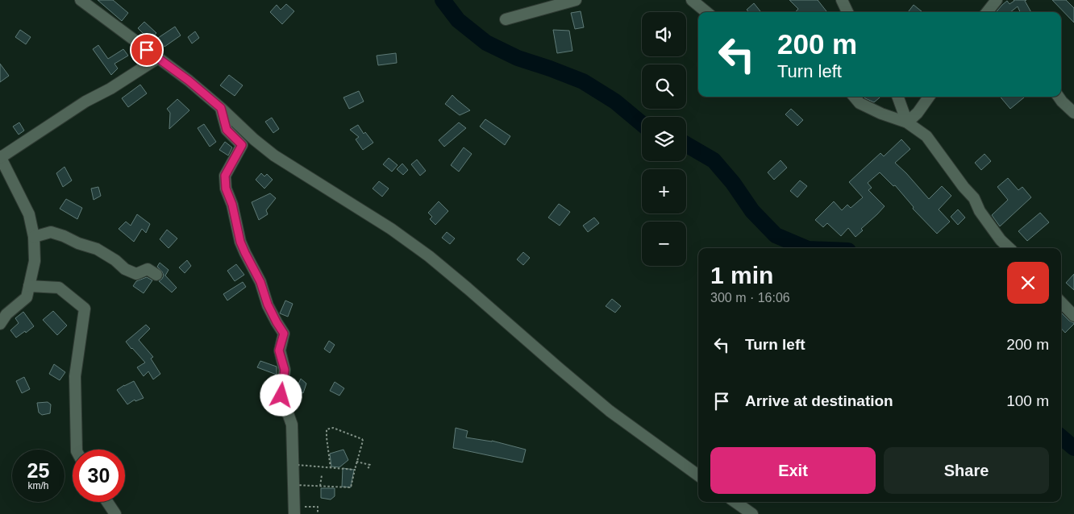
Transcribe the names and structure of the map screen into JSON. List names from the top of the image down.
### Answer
{
  "page": {
    "map_buttons": ["+", "−"],
    "turn": ["200 m", "Turn left"],
    "heading": ["1 min", "300 m · 16:06"],
    "list": [
      {
        "name": "Turn left",
        "value": "200 m"
      },
      {
        "name": "Arrive at destination",
        "value": "100 m"
      }
    ],
    "buttons": ["Exit", "Share"],
    "speed": "25 km/h",
    "limit": "30"
  }
}
